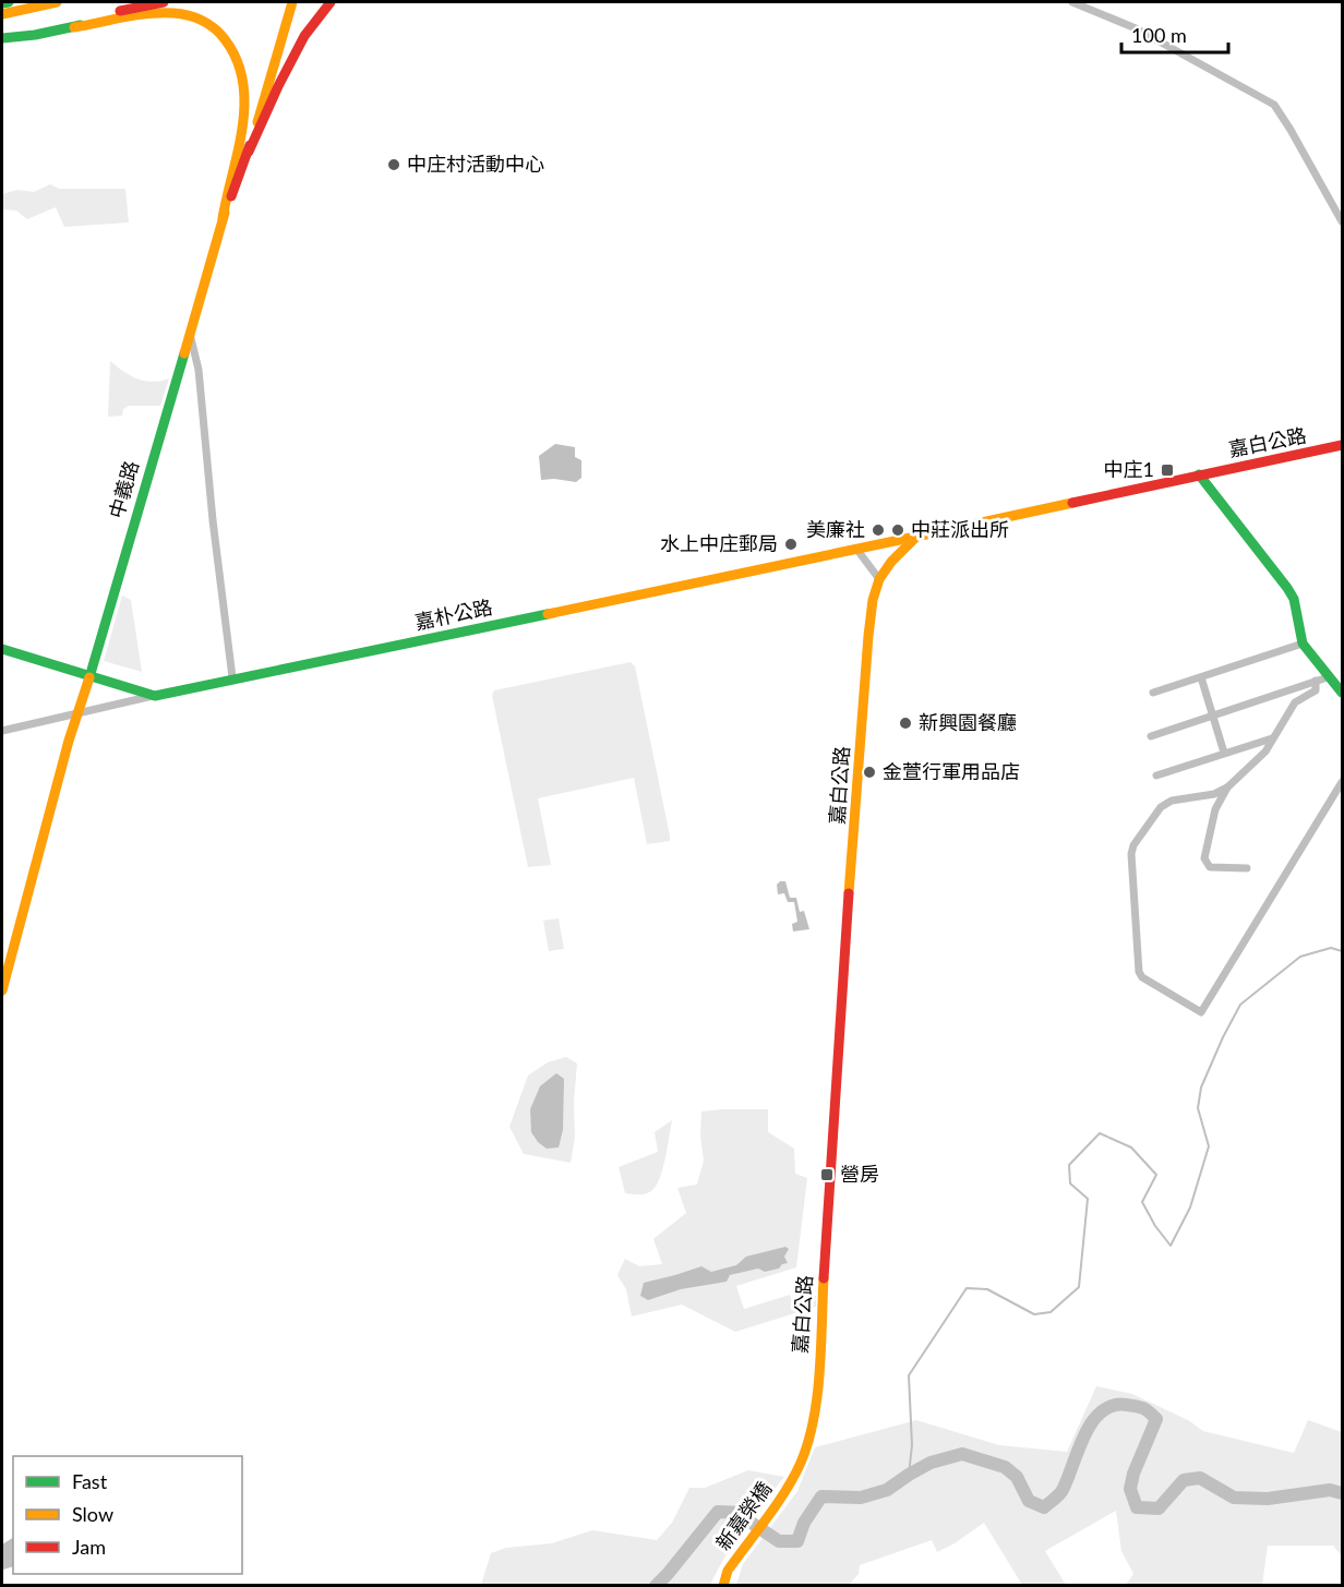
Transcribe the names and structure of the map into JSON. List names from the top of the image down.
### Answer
{
  "streets": {
    "main road": [
      "嘉白公路",
      "中義路",
      "嘉朴公路",
      "新嘉榮橋"
    ]
  },
  "crossings": [
    ["嘉白公路", "嘉朴公路"],
    ["嘉白公路", "新嘉榮橋"]
  ],
  "places": {
    "other": [
      "中庄村活動中心",
      "美廉社",
      "中莊派出所",
      "水上中庄郵局",
      "新興園餐廳",
      "金萱行軍用品店"
    ],
    "transit": ["中庄1", "營房"]
  },
  "legend": ["Fast", "Slow", "Jam"],
  "scale_bar": "100 m"
}
